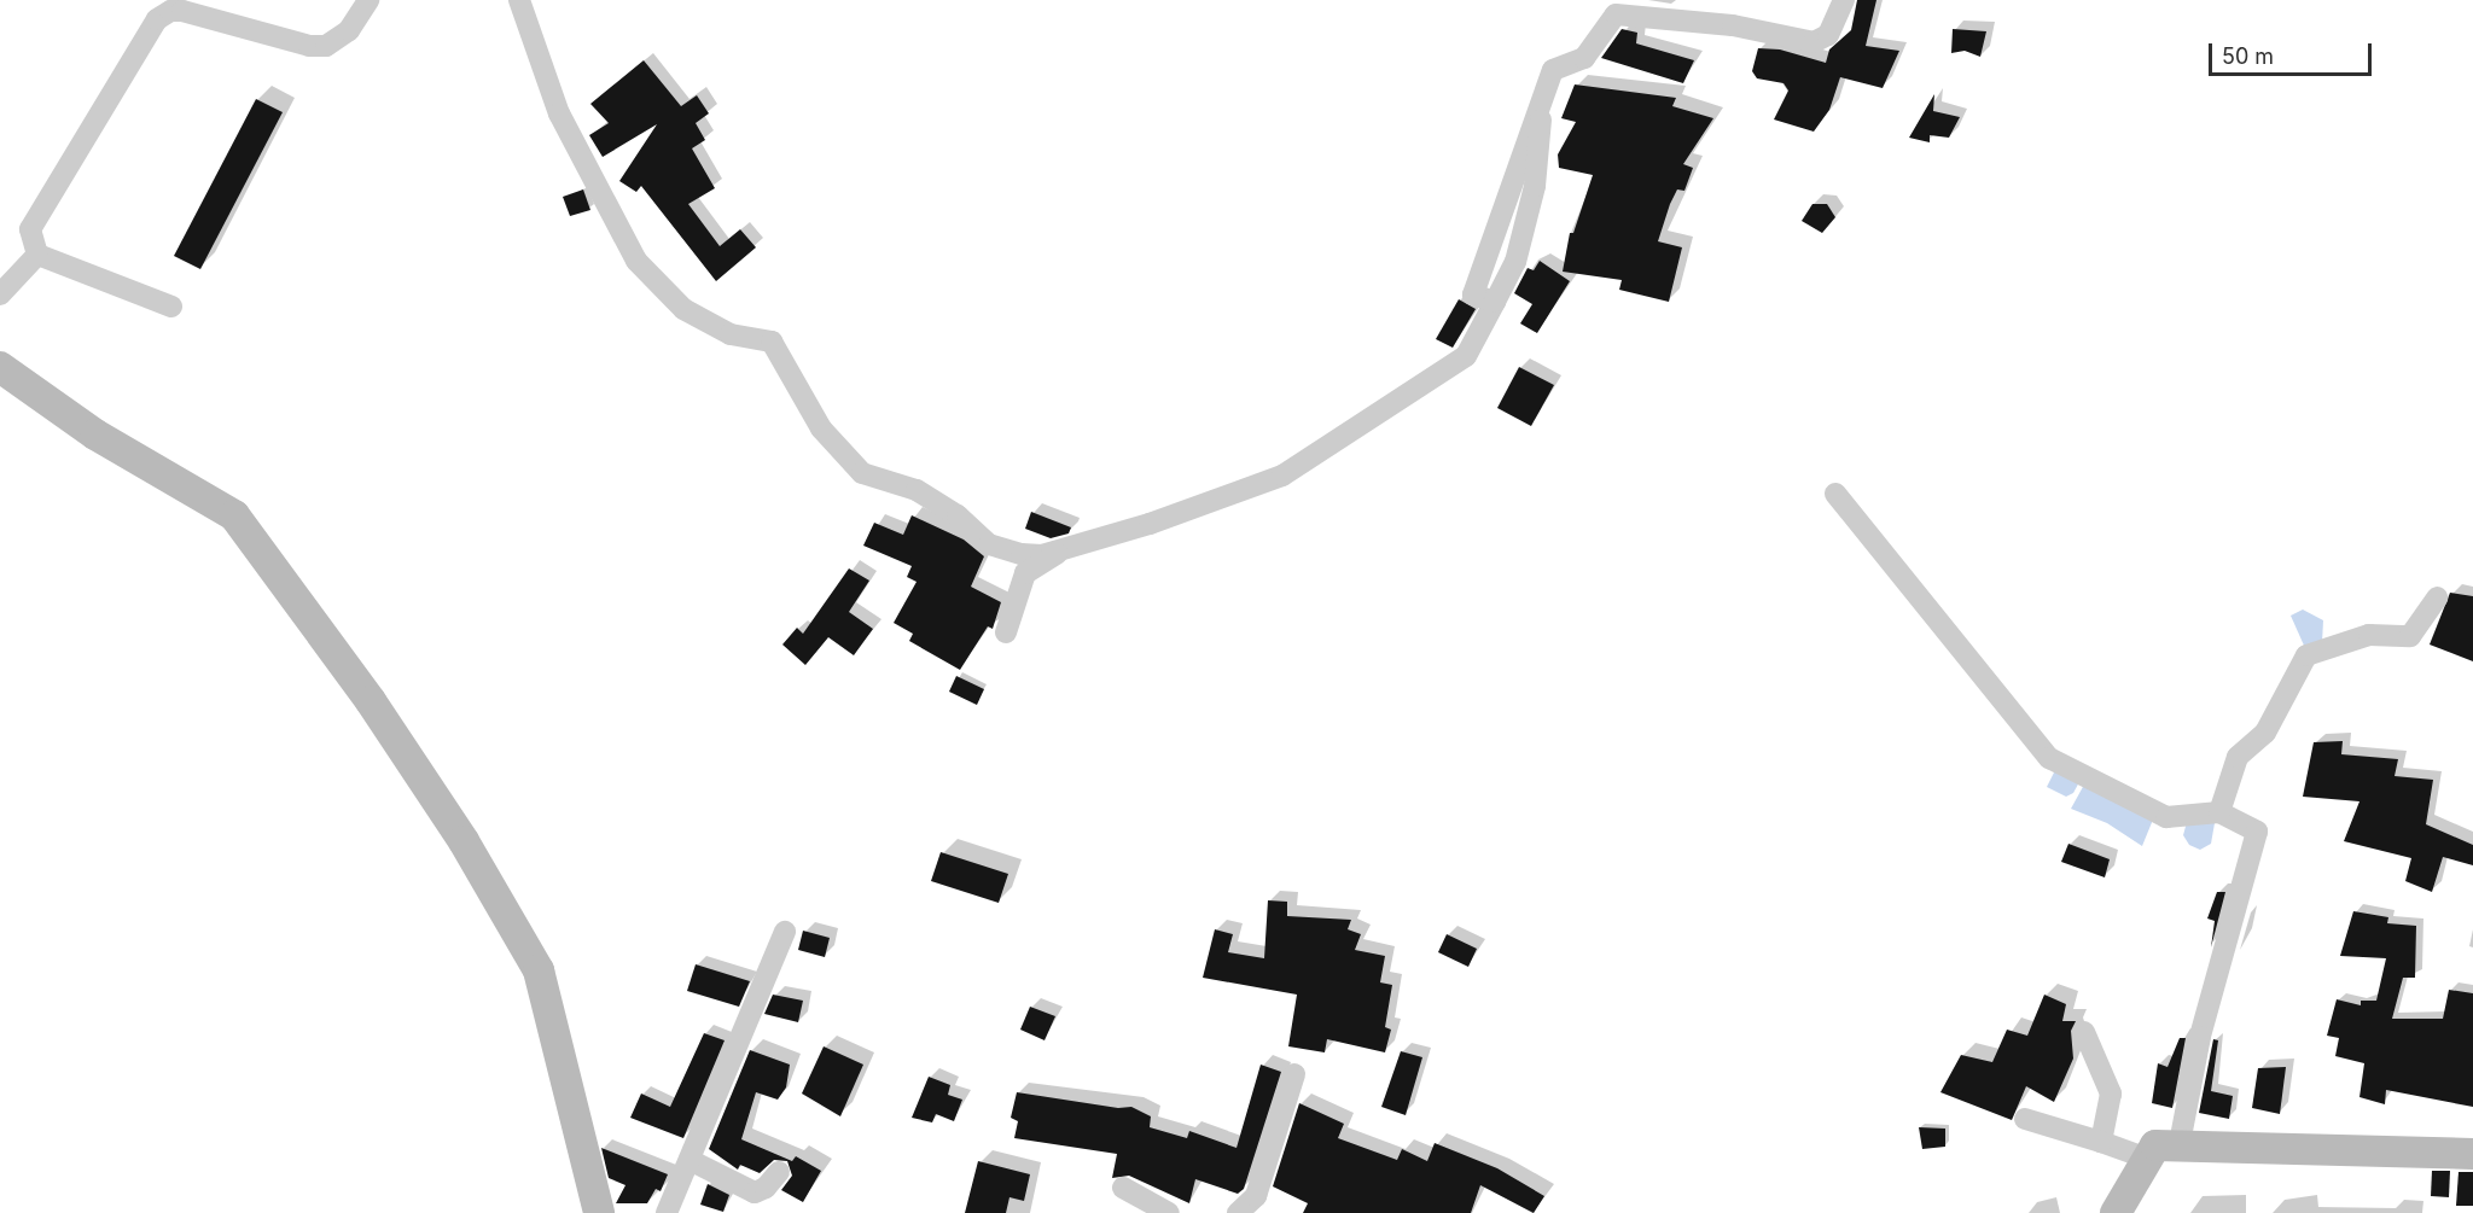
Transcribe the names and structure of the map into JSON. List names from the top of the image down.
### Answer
{
  "scale_bar": "50 m"
}
